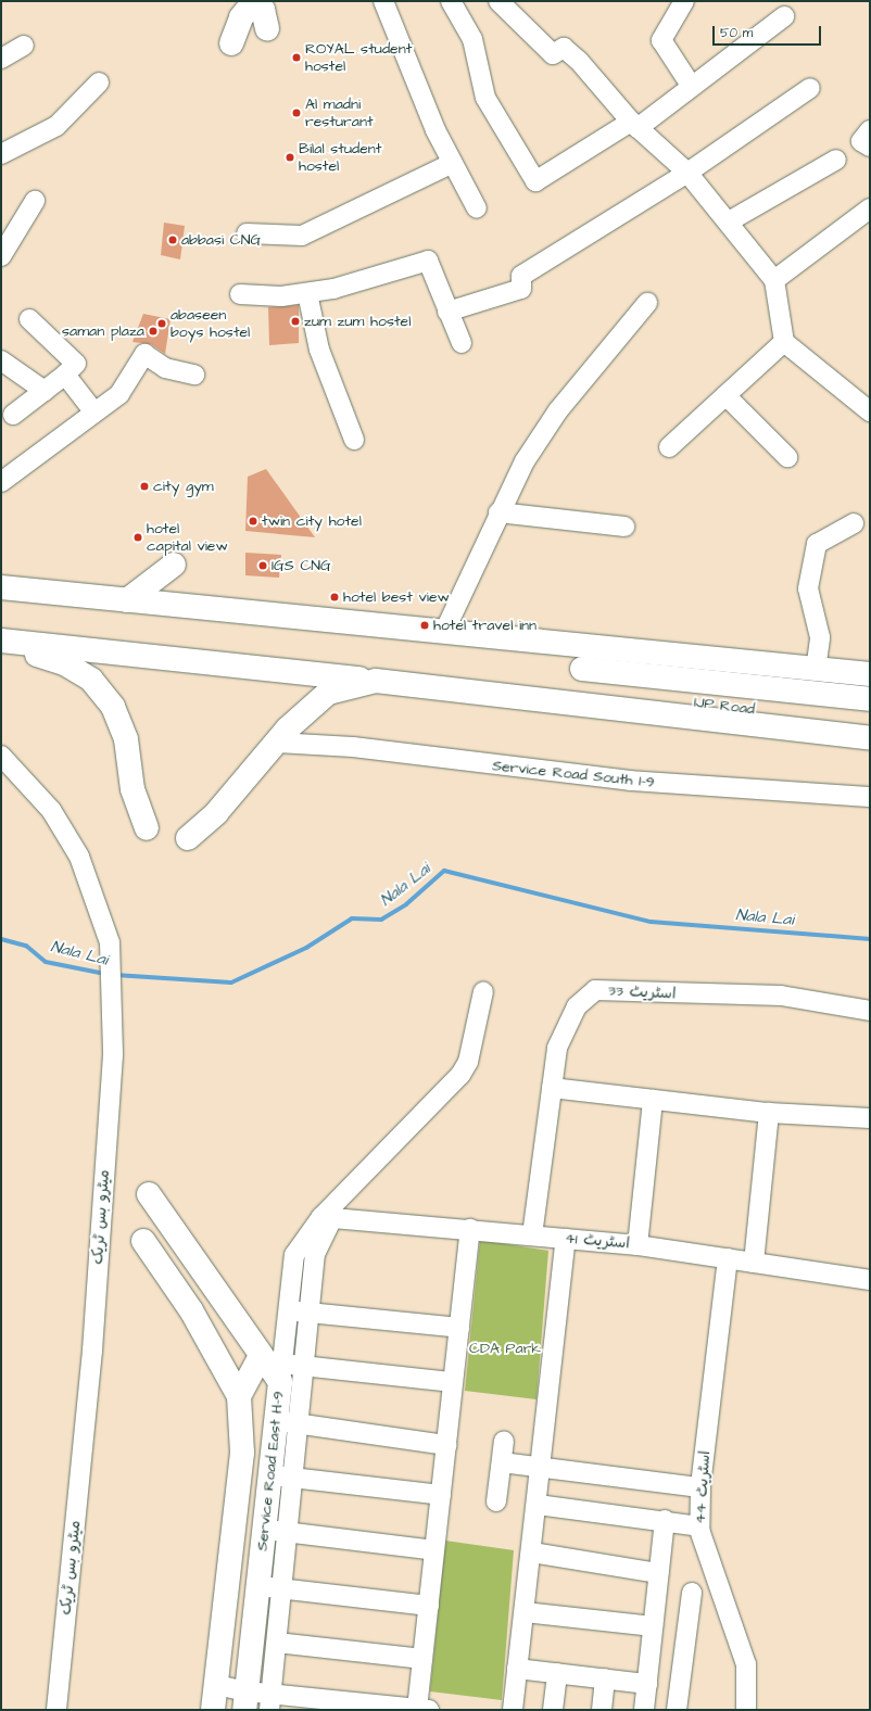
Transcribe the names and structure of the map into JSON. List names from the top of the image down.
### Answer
{
  "streets": {
    "main road": ["IJP Road", "Service Road East H-9"],
    "street": [
      "Service Road South I-9",
      "اسٹریٹ 33",
      "میٹرو بس ٹریک",
      "اسٹریٹ 41",
      "اسٹریٹ 44"
    ]
  },
  "crossings": [
    ["اسٹریٹ 33", "اسٹریٹ 41"],
    ["اسٹریٹ 41", "اسٹریٹ 44"]
  ],
  "water": ["Nala Lai"],
  "parks": ["CDA Park"],
  "places": [
    "ROYAL student hostel",
    "Al madni resturant",
    "Bilal student hostel",
    "abbasi CNG",
    "zum zum hostel",
    "abaseen boys hostel",
    "saman plaza",
    "city gym",
    "twin city hotel",
    "hotel capital view",
    "IGS CNG",
    "hotel best view",
    "hotel travel inn"
  ],
  "scale_bar": "50 m"
}
